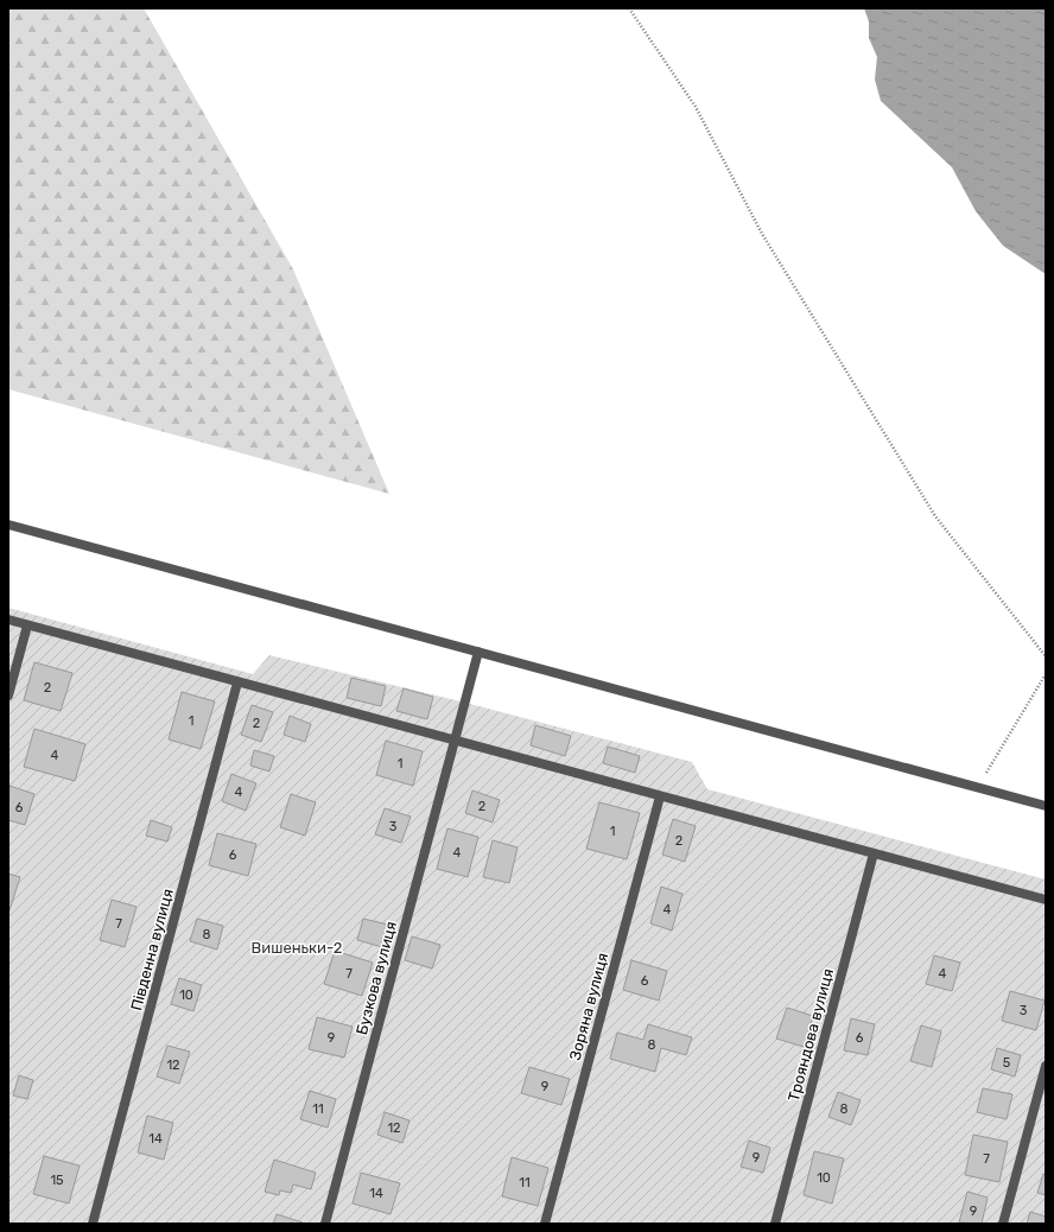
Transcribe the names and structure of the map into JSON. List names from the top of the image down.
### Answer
{
  "streets": {
    "street": [
      "Південна вулиця",
      "Бузкова вулиця",
      "Зоряна вулиця",
      "Трояндова вулиця"
    ]
  },
  "parks": ["Вишеньки-2"],
  "house_numbers": [
    "2",
    "1",
    "2",
    "4",
    "1",
    "4",
    "2",
    "6",
    "3",
    "1",
    "2",
    "4",
    "6",
    "4",
    "7",
    "8",
    "7",
    "4",
    "6",
    "10",
    "3",
    "9",
    "6",
    "8",
    "5",
    "12",
    "9",
    "11",
    "8",
    "12",
    "14",
    "9",
    "7",
    "10",
    "15",
    "11",
    "14",
    "9"
  ]
}
